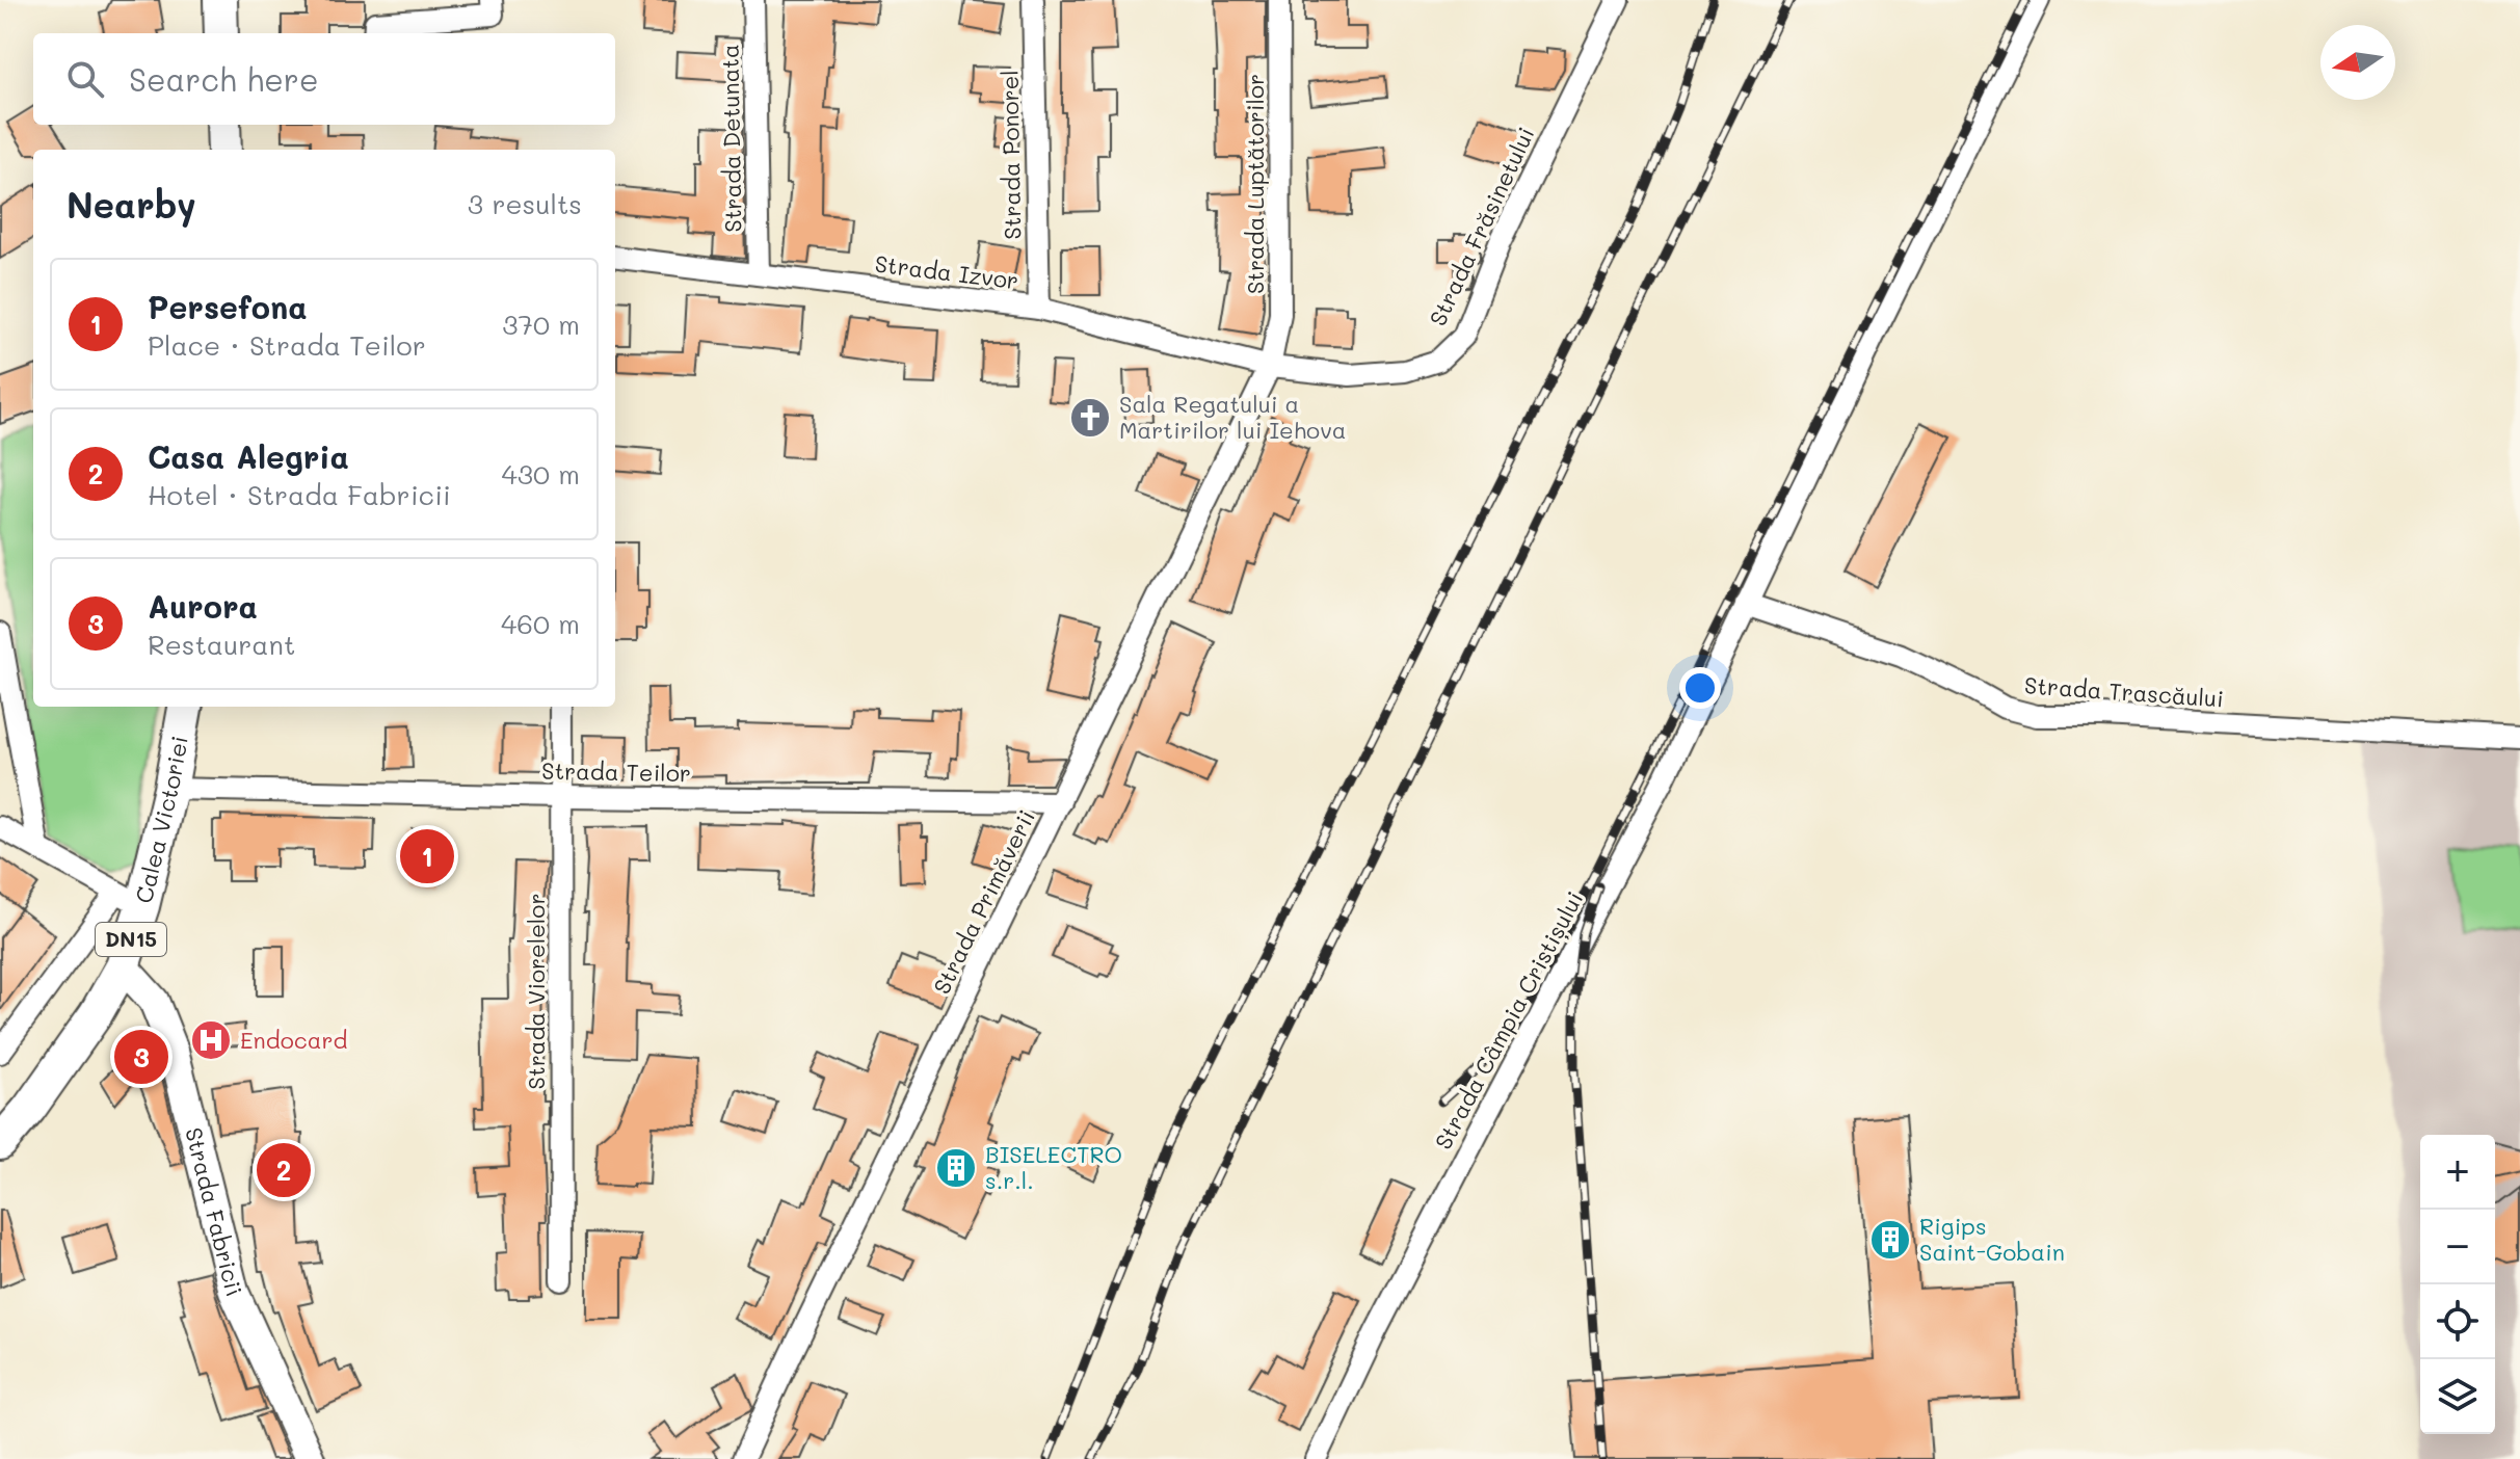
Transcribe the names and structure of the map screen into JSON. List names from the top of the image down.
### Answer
{
  "streets": {
    "main road": ["Calea Victoriei", "DN15"],
    "street": [
      "Strada Detunata",
      "Strada Ponorel",
      "Strada Luptătorilor",
      "Strada Frăsinetului",
      "Strada Izvor",
      "Strada Trascăului",
      "Strada Teilor",
      "Strada Primăverii",
      "Strada Viorelelor",
      "Strada Câmpia Cristișului",
      "Strada Fabricii"
    ]
  },
  "crossings": [
    ["Strada Detunata", "Strada Izvor"],
    ["Strada Ponorel", "Strada Izvor"],
    ["Strada Luptătorilor", "Strada Frăsinetului"],
    ["Strada Luptătorilor", "Strada Izvor"],
    ["Strada Luptătorilor", "Strada Primăverii"],
    ["Strada Frăsinetului", "Strada Izvor"],
    ["Strada Frăsinetului", "Strada Primăverii"],
    ["Strada Izvor", "Strada Primăverii"],
    ["Strada Trascăului", "Strada Câmpia Cristișului"],
    ["Strada Teilor", "Calea Victoriei"],
    ["Strada Teilor", "Strada Primăverii"],
    ["Strada Teilor", "Strada Viorelelor"],
    ["Calea Victoriei", "Strada Fabricii"]
  ],
  "places": {
    "church": ["Sala Regatului a Martirilor lui Iehova"],
    "hospital": ["Endocard"],
    "building": ["BISELECTRO s.r.l.", "Rigips Saint-Gobain"]
  },
  "north": "left",
  "page": {
    "search": "Search here",
    "heading": ["Nearby", "3 results"],
    "list": [
      {
        "mark": "1",
        "name": "Persefona",
        "note": "Place · Strada Teilor",
        "value": "370 m"
      },
      {
        "mark": "2",
        "name": "Casa Alegria",
        "note": "Hotel · Strada Fabricii",
        "value": "430 m"
      },
      {
        "mark": "3",
        "name": "Aurora",
        "note": "Restaurant",
        "value": "460 m"
      }
    ],
    "pins": ["1", "3", "2"],
    "map_buttons": ["+", "−"]
  }
}
